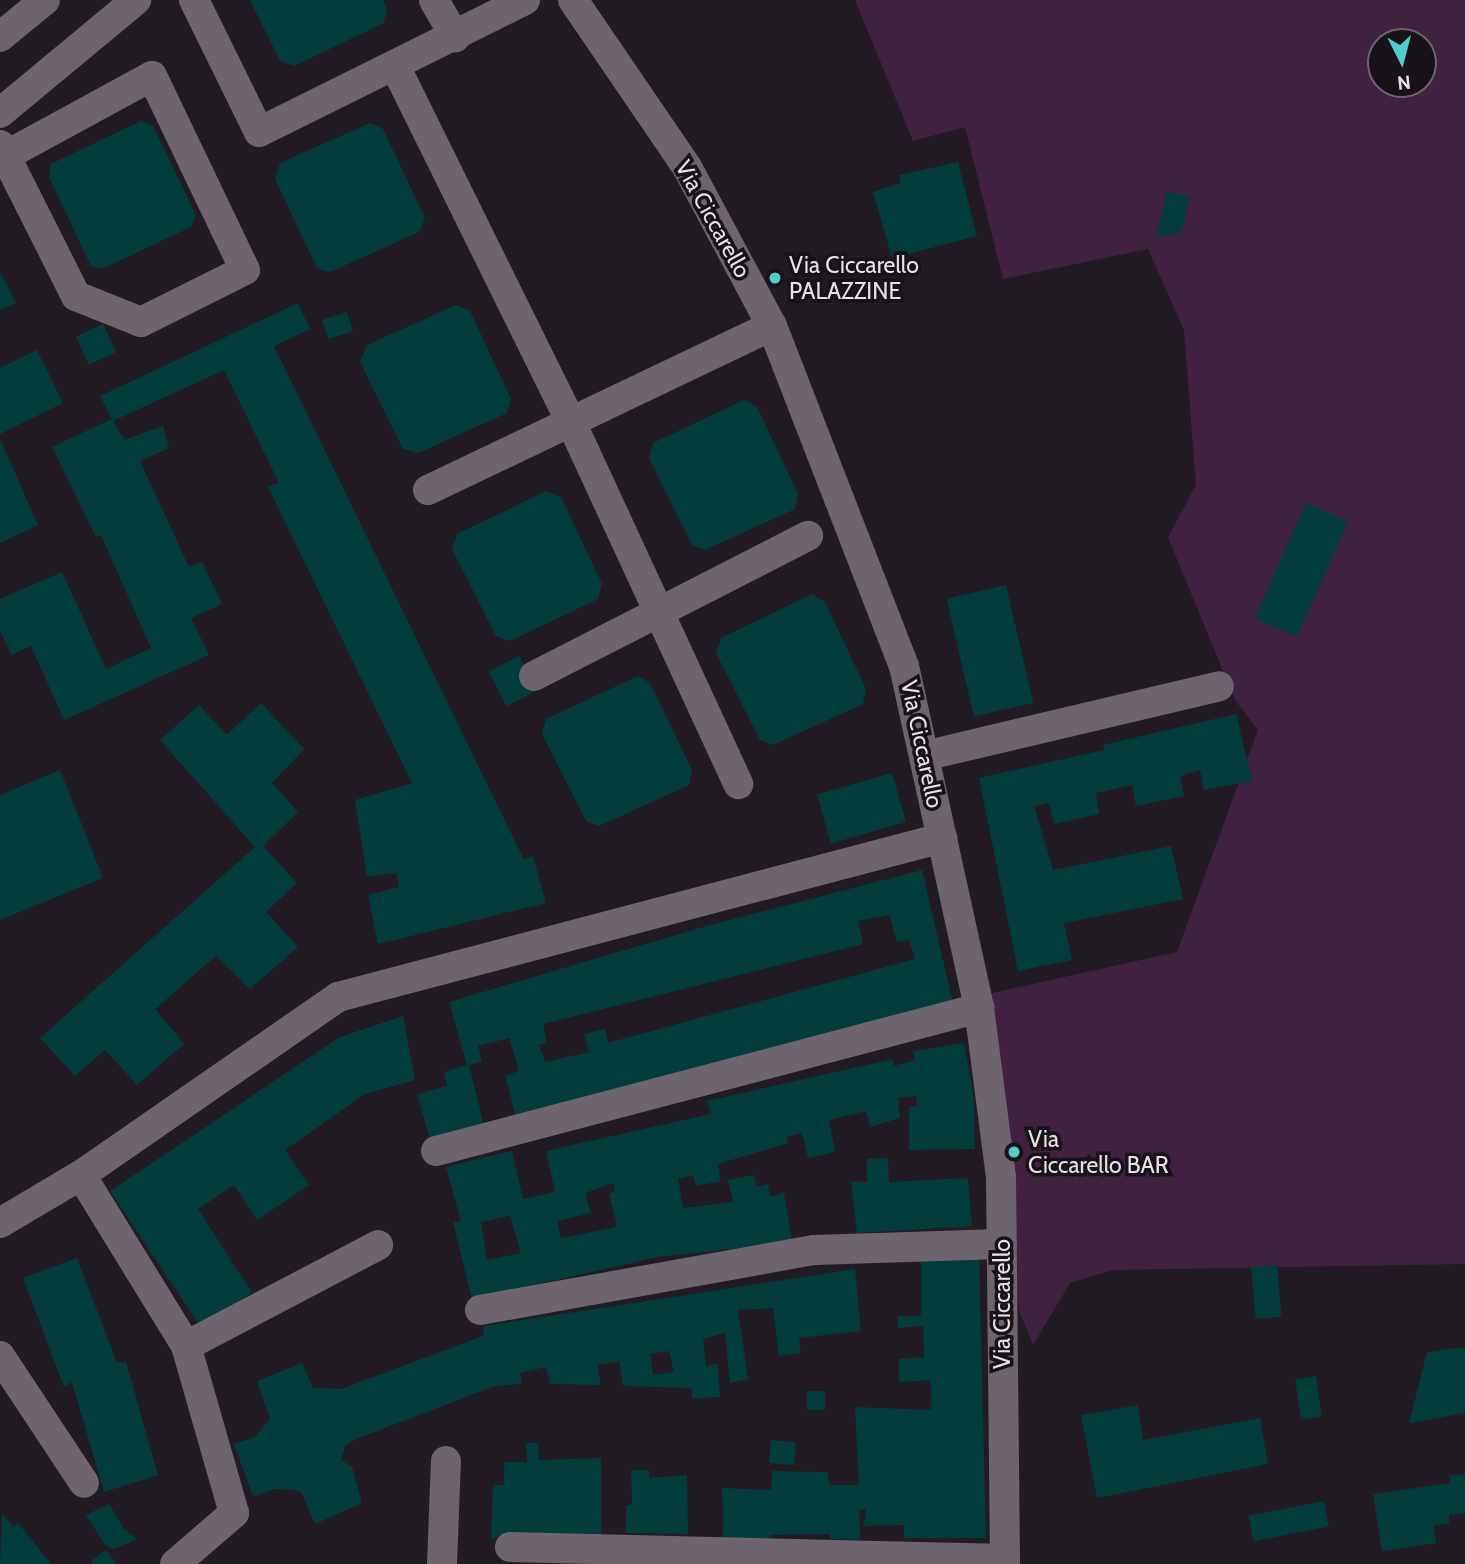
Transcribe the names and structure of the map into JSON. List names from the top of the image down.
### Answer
{
  "streets": {
    "street": ["Via Ciccarello"]
  },
  "places": ["Via Ciccarello PALAZZINE", "Via Ciccarello BAR"],
  "north": "bottom"
}
